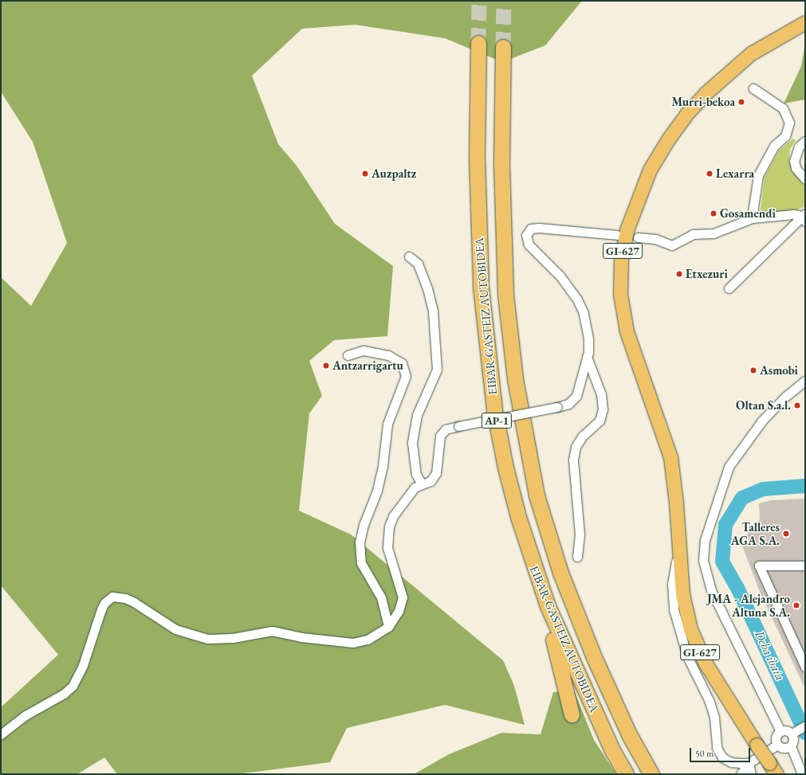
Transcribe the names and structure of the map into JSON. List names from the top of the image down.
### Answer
{
  "streets": {
    "highway": ["EIBAR-GASTEIZ AUTOBIDEA", "AP-1"],
    "main road": ["GI-627"]
  },
  "water": ["Deba ibaia"],
  "places": [
    "Murri-bekoa",
    "Auzpaltz",
    "Lexarra",
    "Gosamendi",
    "Etxezuri",
    "Antzarrigartu",
    "Asmobi",
    "Oltan S.a.l.",
    "Talleres AGA S.A.",
    "JMA - Alejandro Altuna S.A."
  ],
  "scale_bar": "50 m"
}
